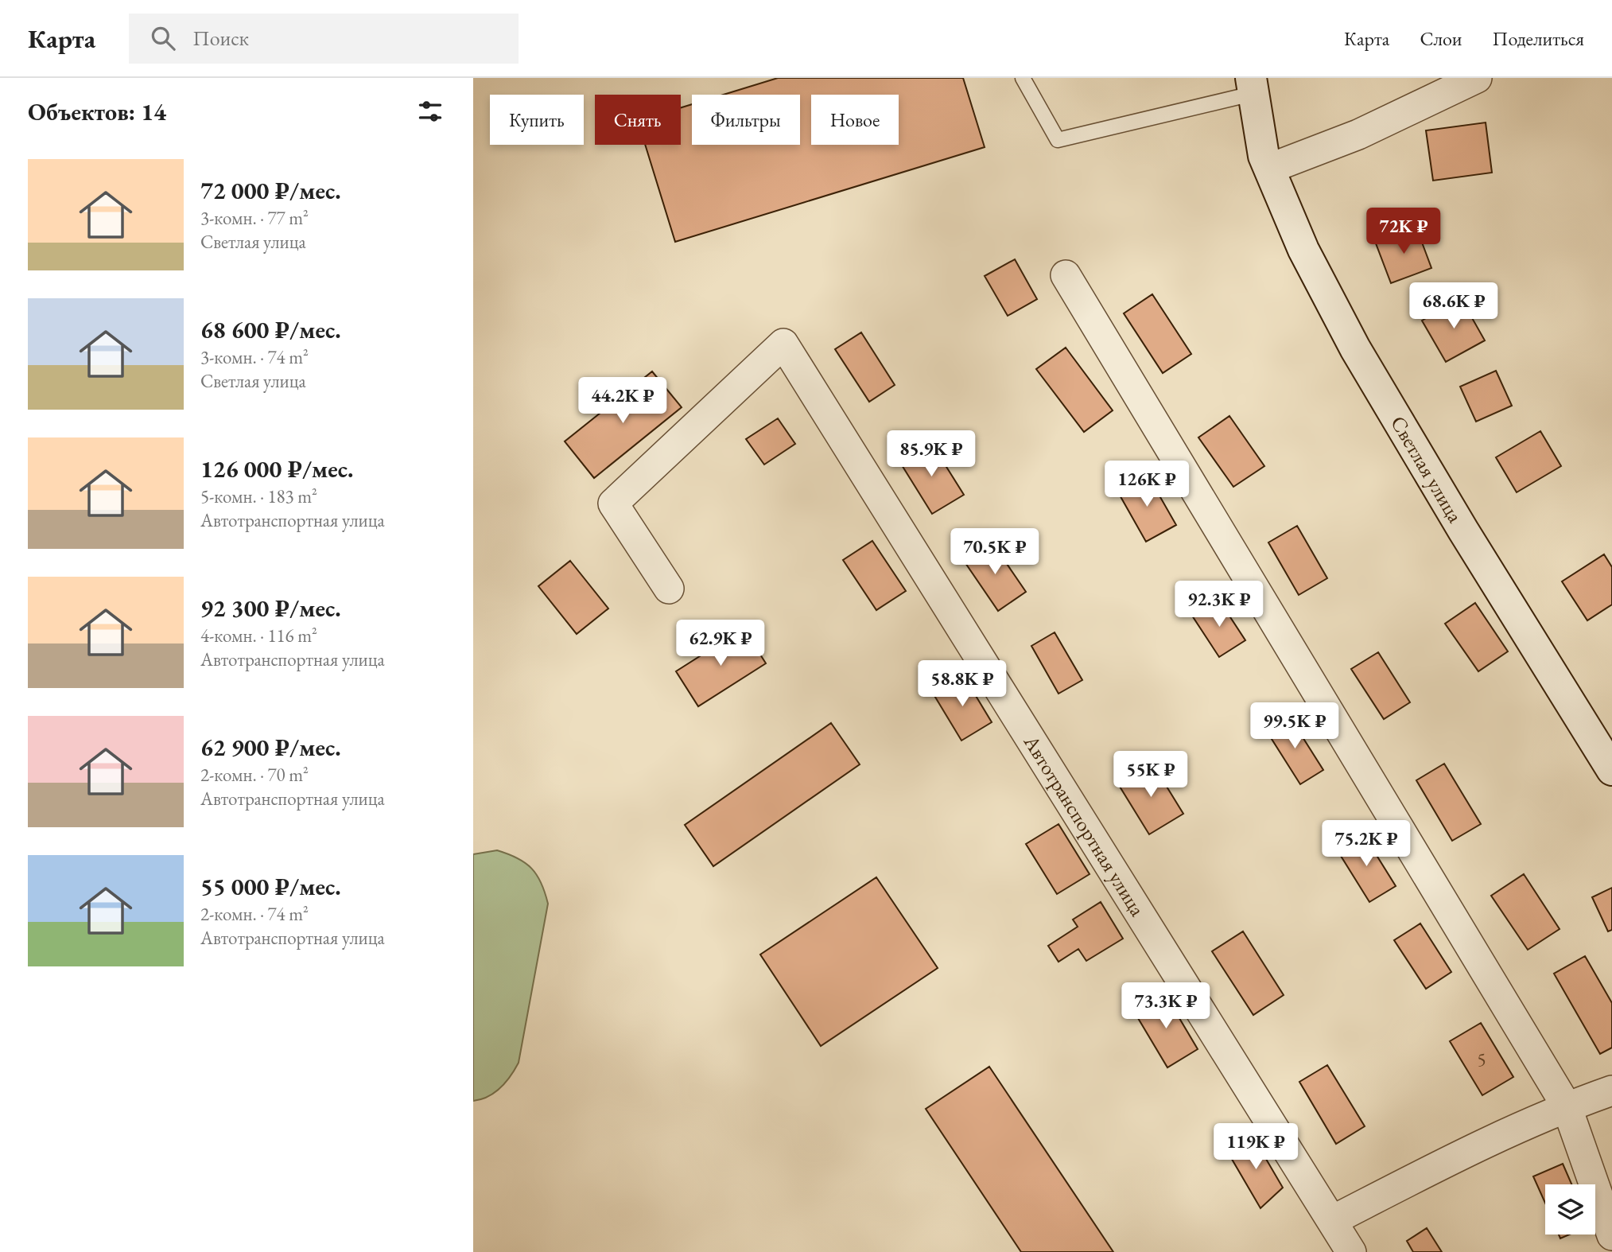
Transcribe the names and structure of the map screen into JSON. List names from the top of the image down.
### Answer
{
  "streets": {
    "street": ["Светлая улица", "Автотранспортная улица"]
  },
  "house_numbers": ["5"],
  "page": {
    "header": "Карта",
    "search": "Поиск",
    "nav": ["Карта", "Слои", "Поделиться"],
    "heading": "Объектов: 14",
    "chip": [
      "Купить",
      "Снять",
      "Фильтры",
      "Новое"
    ],
    "list": [
      {
        "name": "72 000 ₽/мес.",
        "note": "3-комн. · 77 m² · Светлая улица"
      },
      {
        "name": "68 600 ₽/мес.",
        "note": "3-комн. · 74 m² · Светлая улица"
      },
      {
        "name": "126 000 ₽/мес.",
        "note": "5-комн. · 183 m² · Автотранспортная улица"
      },
      {
        "name": "92 300 ₽/мес.",
        "note": "4-комн. · 116 m² · Автотранспортная улица"
      },
      {
        "name": "62 900 ₽/мес.",
        "note": "2-комн. · 70 m² · Автотранспортная улица"
      },
      {
        "name": "55 000 ₽/мес.",
        "note": "2-комн. · 74 m² · Автотранспортная улица"
      }
    ],
    "price": [
      "72K ₽",
      "68.6K ₽",
      "44.2K ₽",
      "85.9K ₽",
      "126K ₽",
      "70.5K ₽",
      "92.3K ₽",
      "62.9K ₽",
      "58.8K ₽",
      "99.5K ₽",
      "55K ₽",
      "75.2K ₽",
      "73.3K ₽",
      "119K ₽"
    ]
  }
}
